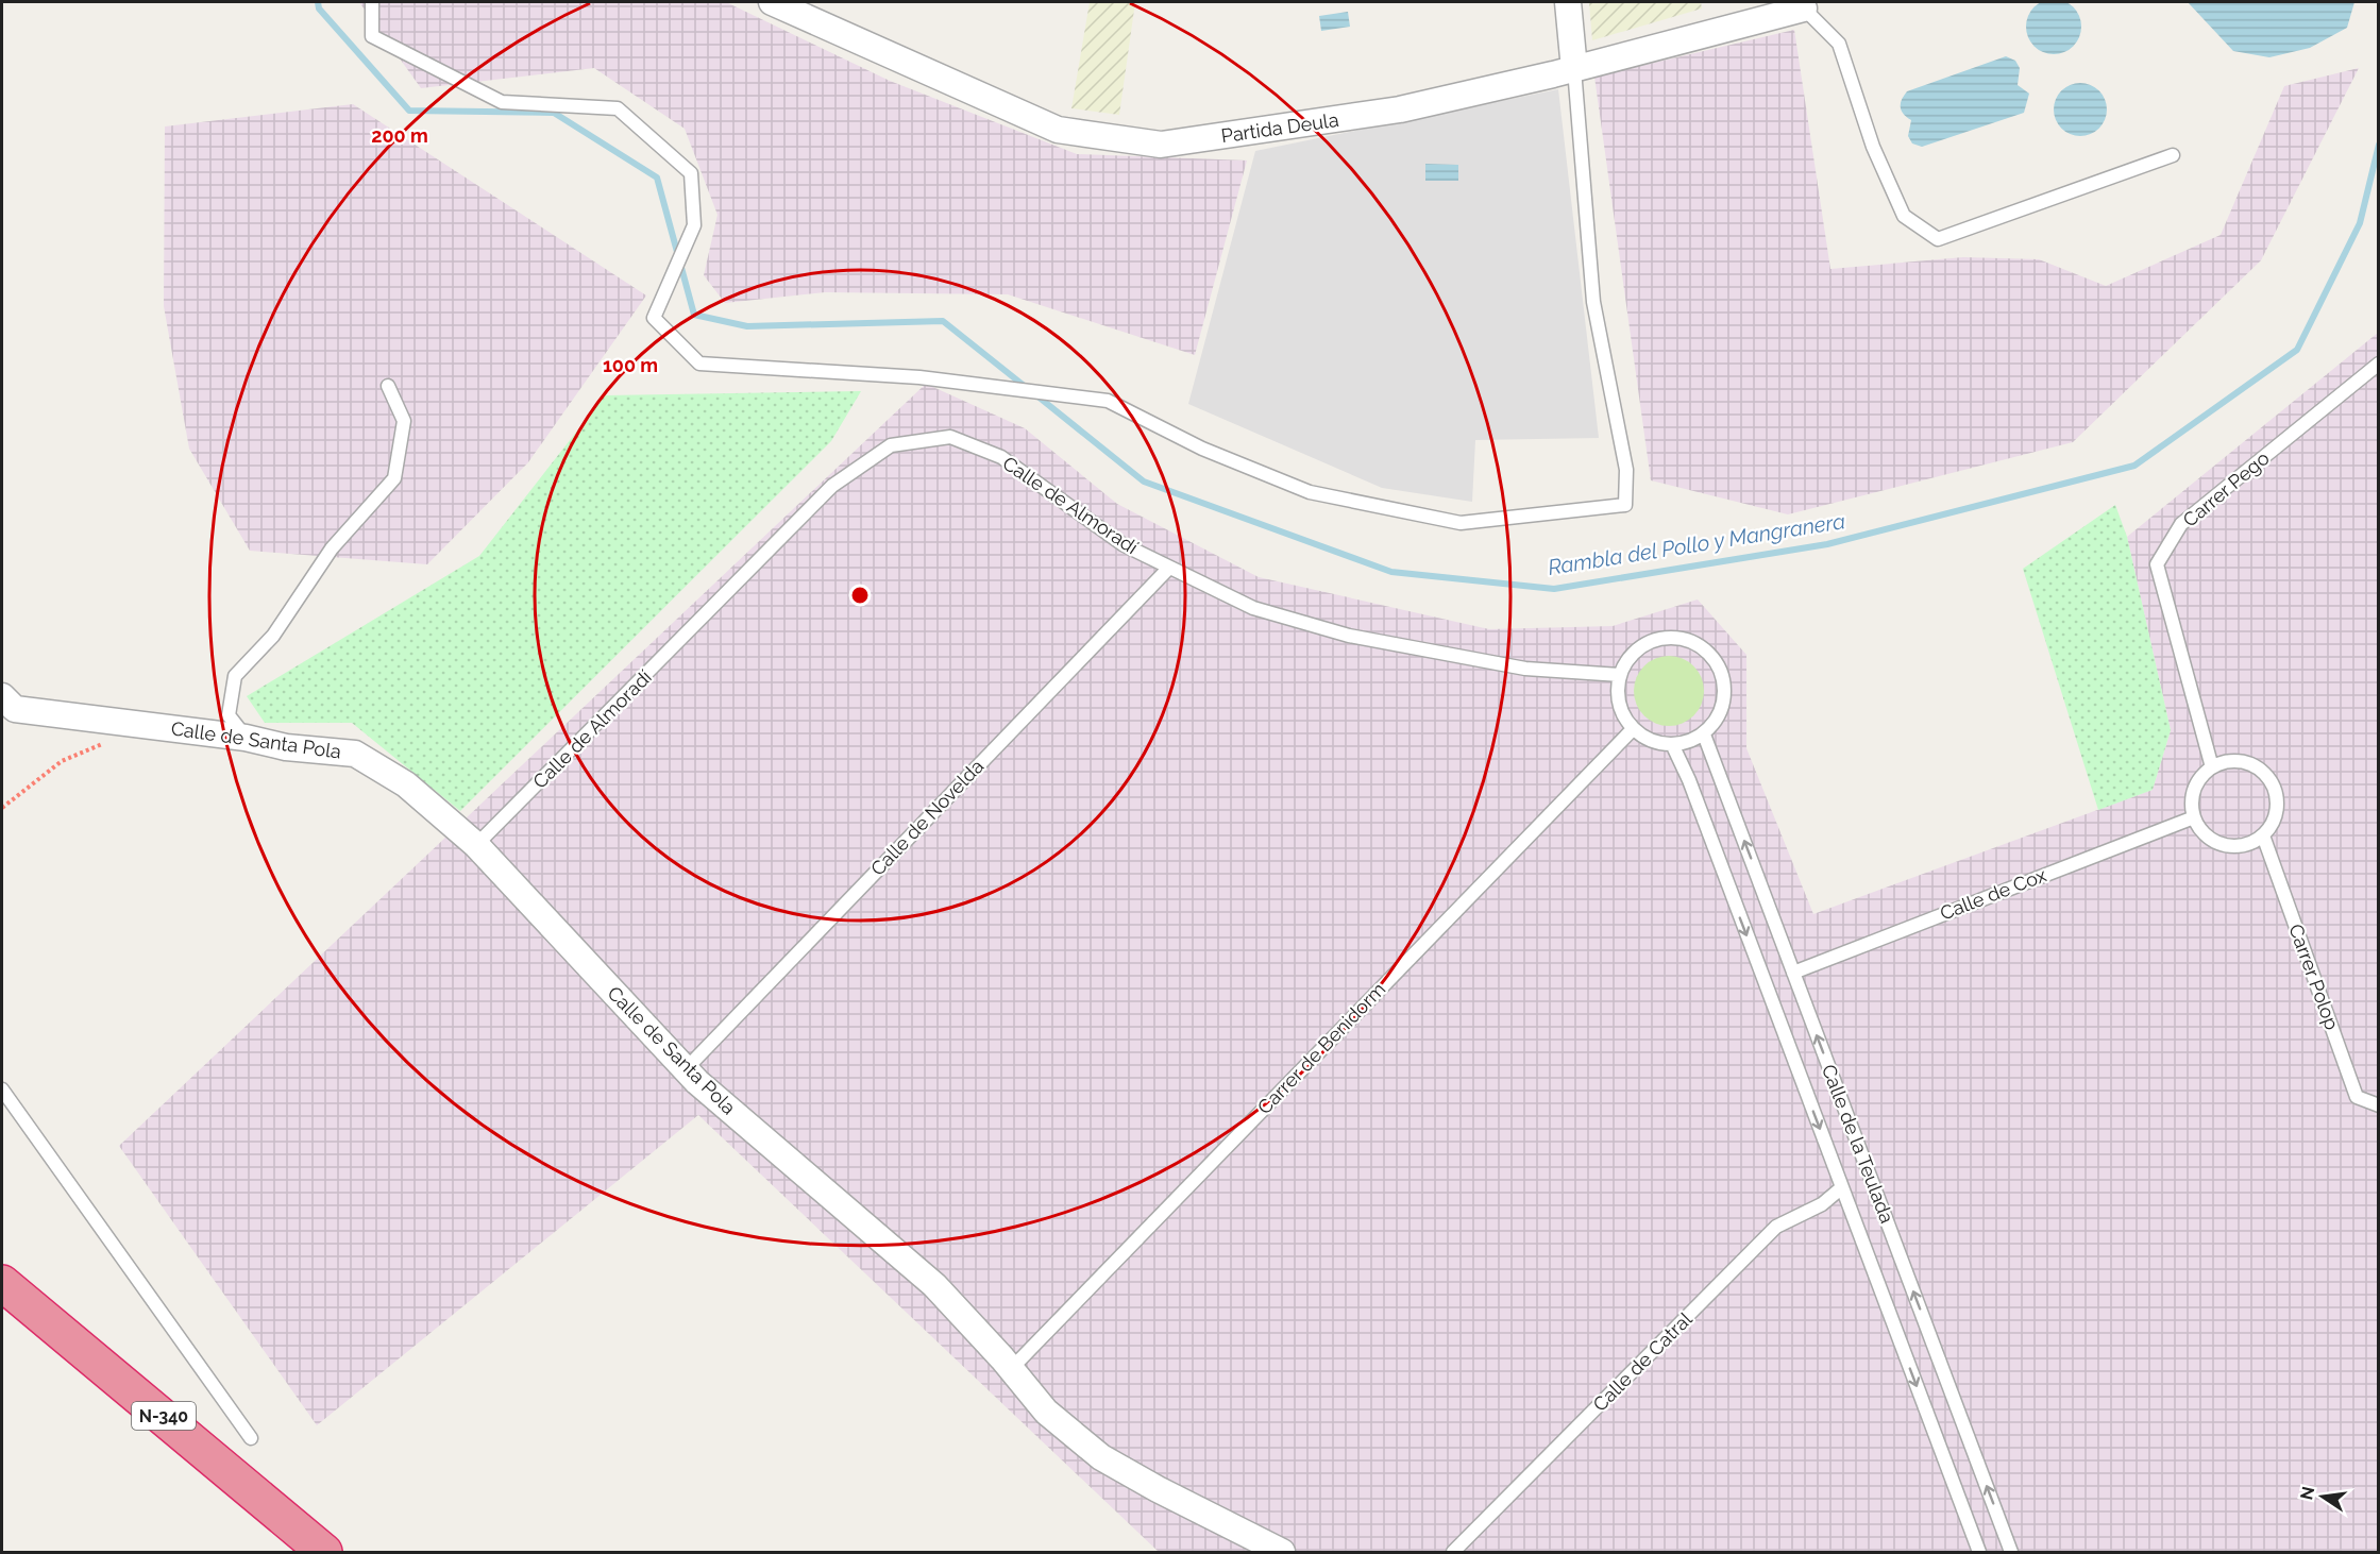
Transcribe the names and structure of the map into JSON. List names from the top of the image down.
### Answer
{
  "streets": {
    "highway": ["N-340"],
    "street": ["Partida Deula", "Calle de Santa Pola"],
    "lane": [
      "Carrer Pego",
      "Calle de Almoradí",
      "Calle de Novelda",
      "Calle de Cox",
      "Carrer Polop",
      "Carrer de Benidorm",
      "Calle de la Teulada",
      "Calle de Catral"
    ]
  },
  "crossings": [
    ["Carrer Pego", "Calle de Cox"],
    ["Carrer Pego", "Carrer Polop"],
    ["Calle de Almoradí", "Calle de Santa Pola"],
    ["Calle de Almoradí", "Calle de Novelda"],
    ["Calle de Almoradí", "Carrer de Benidorm"],
    ["Calle de Almoradí", "Calle de la Teulada"],
    ["Calle de Santa Pola", "Calle de Novelda"],
    ["Calle de Santa Pola", "Carrer de Benidorm"],
    ["Calle de Cox", "Carrer Polop"],
    ["Calle de Cox", "Calle de la Teulada"],
    ["Carrer de Benidorm", "Calle de la Teulada"],
    ["Calle de la Teulada", "Calle de Catral"]
  ],
  "water": ["Rambla del Pollo y Mangranera"],
  "north": "left",
  "rings": ["200 m", "100 m"]
}
